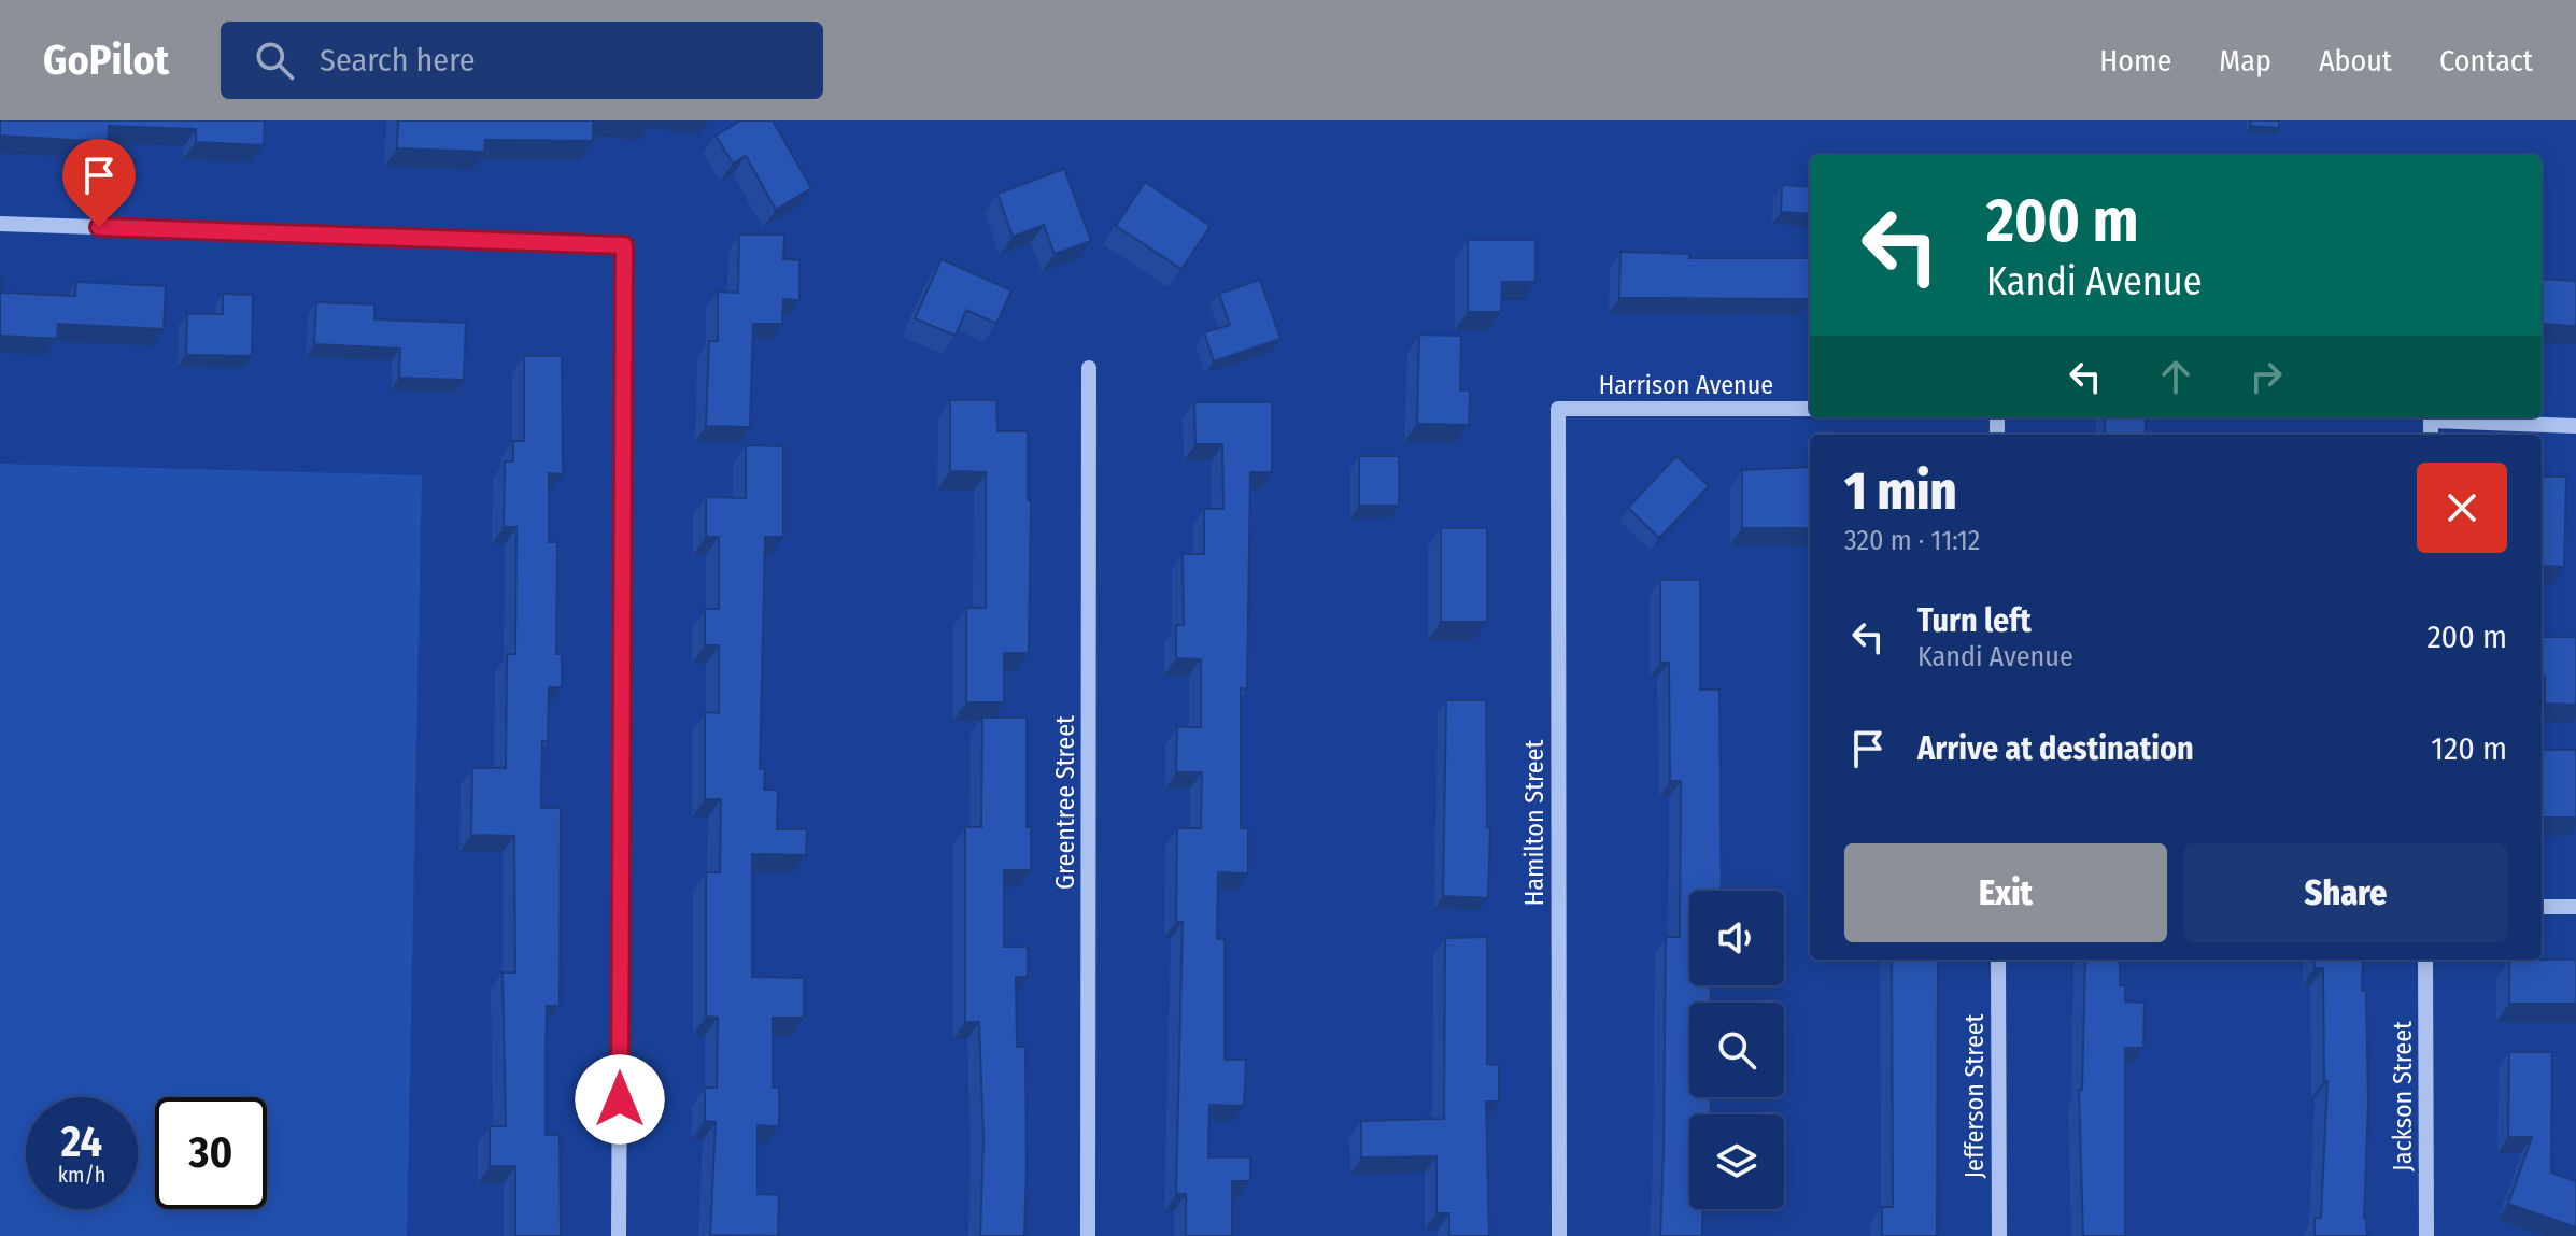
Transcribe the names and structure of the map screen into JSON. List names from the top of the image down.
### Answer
{
  "streets": {
    "street": [
      "Harrison Avenue",
      "Greentree Street",
      "Hamilton Street",
      "Jefferson Street",
      "Jackson Street"
    ]
  },
  "crossings": [
    ["Harrison Avenue", "Hamilton Street"]
  ],
  "page": {
    "header": "GoPilot",
    "search": "Search here",
    "nav": [
      "Home",
      "Map",
      "About",
      "Contact"
    ],
    "turn": ["200 m", "Kandi Avenue"],
    "heading": ["1 min", "320 m · 11:12"],
    "list": [
      {
        "name": "Turn left",
        "note": "Kandi Avenue",
        "value": "200 m"
      },
      {
        "name": "Arrive at destination",
        "value": "120 m"
      }
    ],
    "buttons": ["Exit", "Share"],
    "speed": "24 km/h",
    "limit": "30"
  }
}
